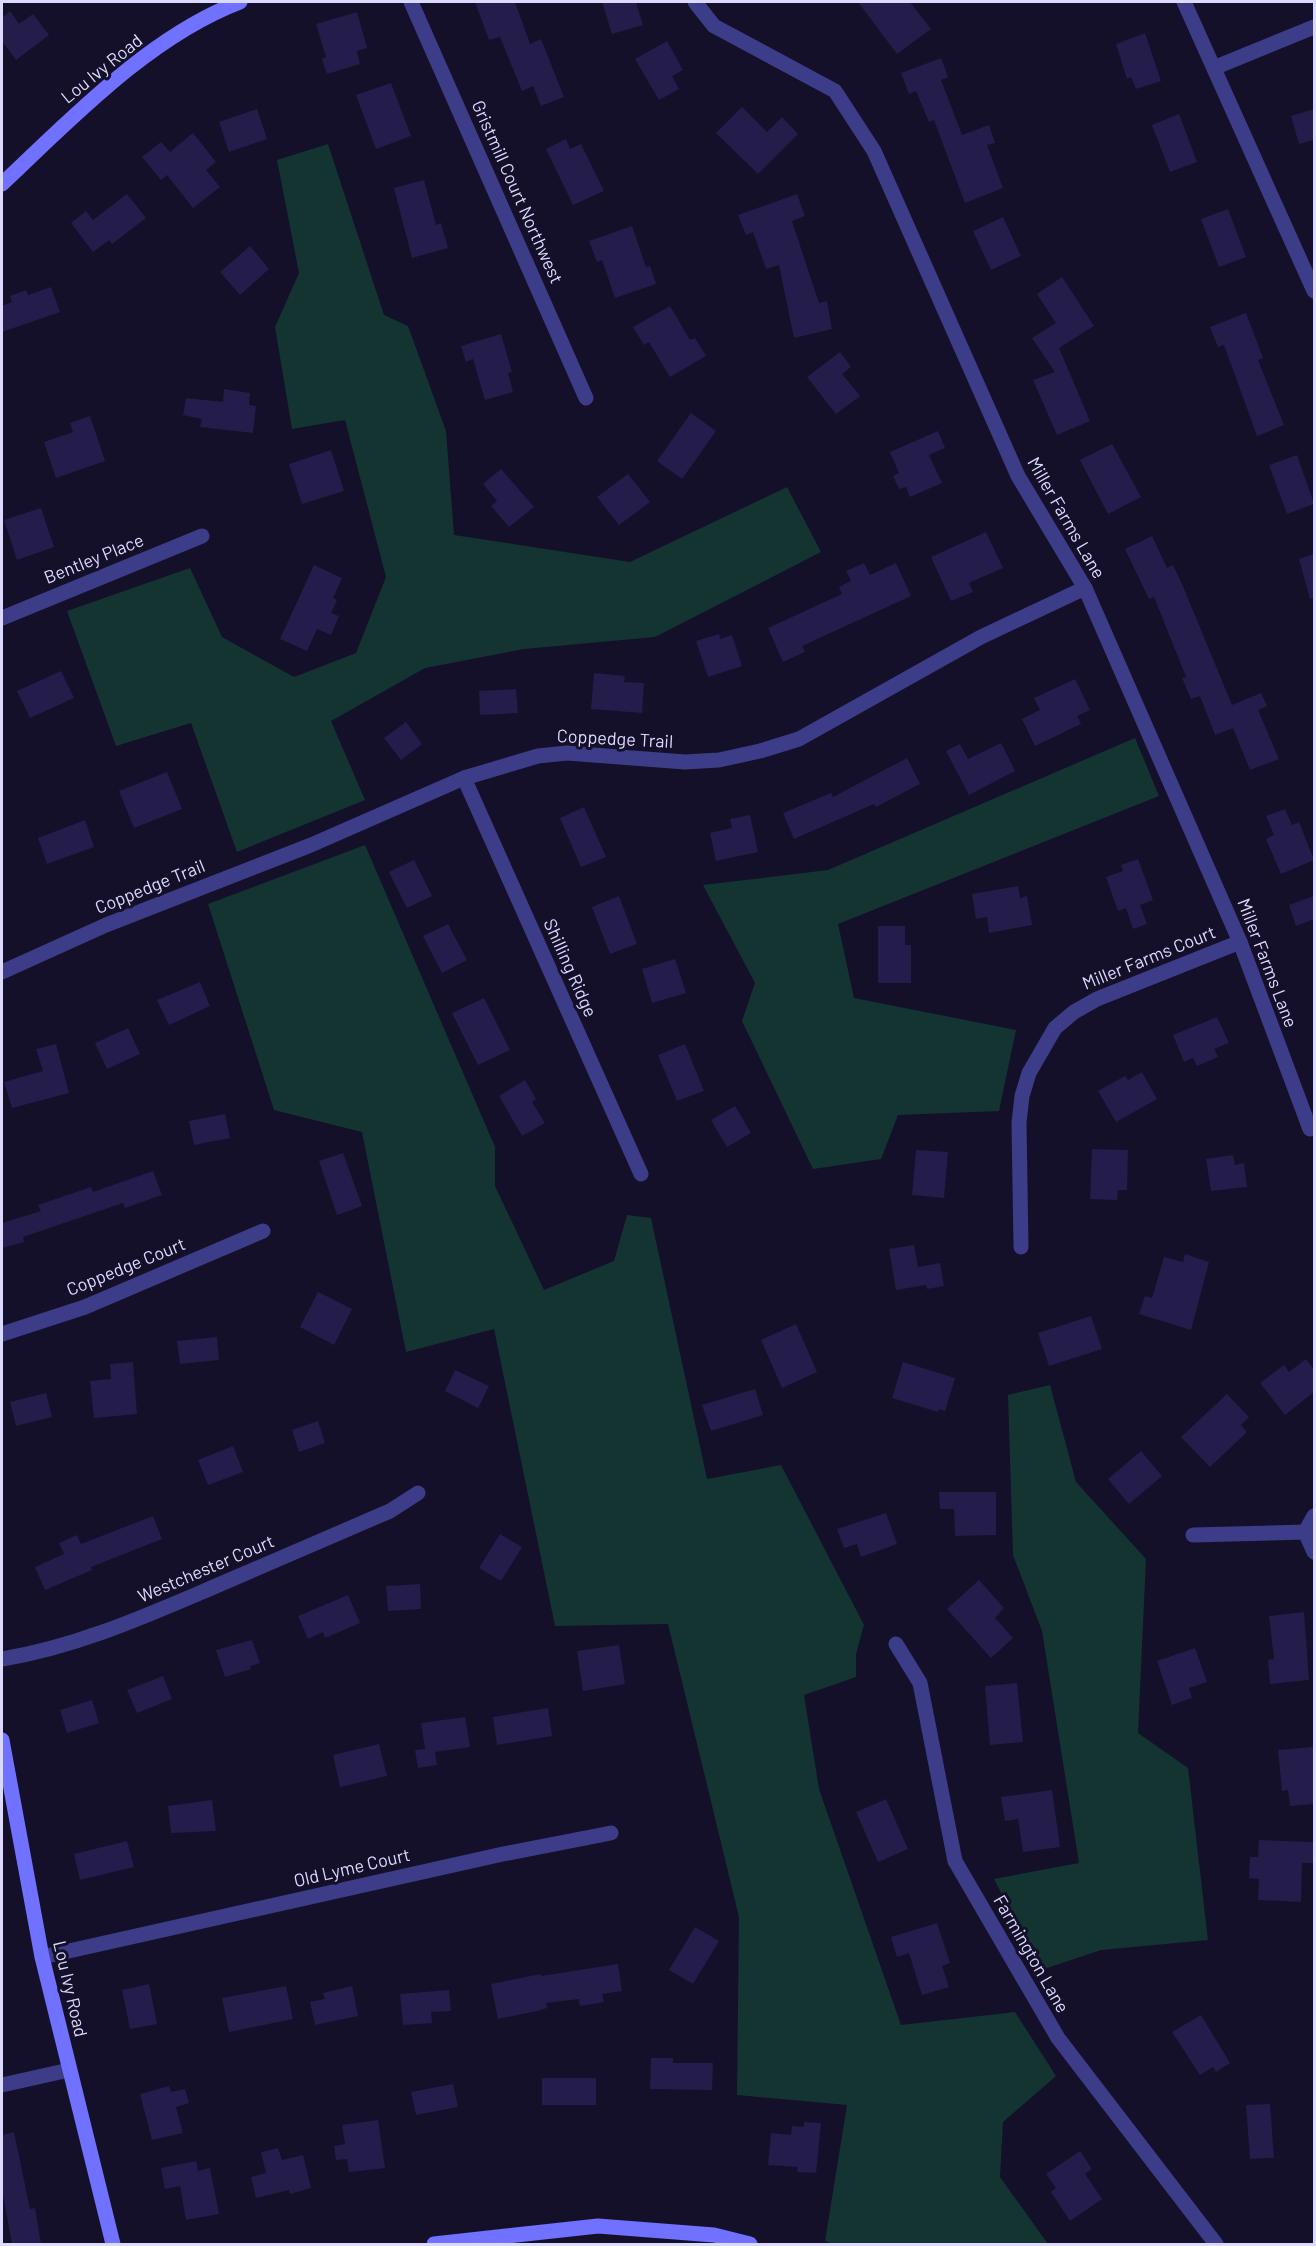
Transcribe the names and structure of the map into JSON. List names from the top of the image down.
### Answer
{
  "streets": {
    "street": [
      "Lou Ivy Road",
      "Gristmill Court Northwest",
      "Miller Farms Lane",
      "Bentley Place",
      "Coppedge Trail",
      "Miller Farms Court",
      "Shilling Ridge",
      "Coppedge Court",
      "Westchester Court",
      "Old Lyme Court",
      "Farmington Lane"
    ]
  },
  "crossings": [
    ["Lou Ivy Road", "Old Lyme Court"],
    ["Miller Farms Lane", "Coppedge Trail"],
    ["Miller Farms Lane", "Miller Farms Court"],
    ["Coppedge Trail", "Shilling Ridge"]
  ]
}
